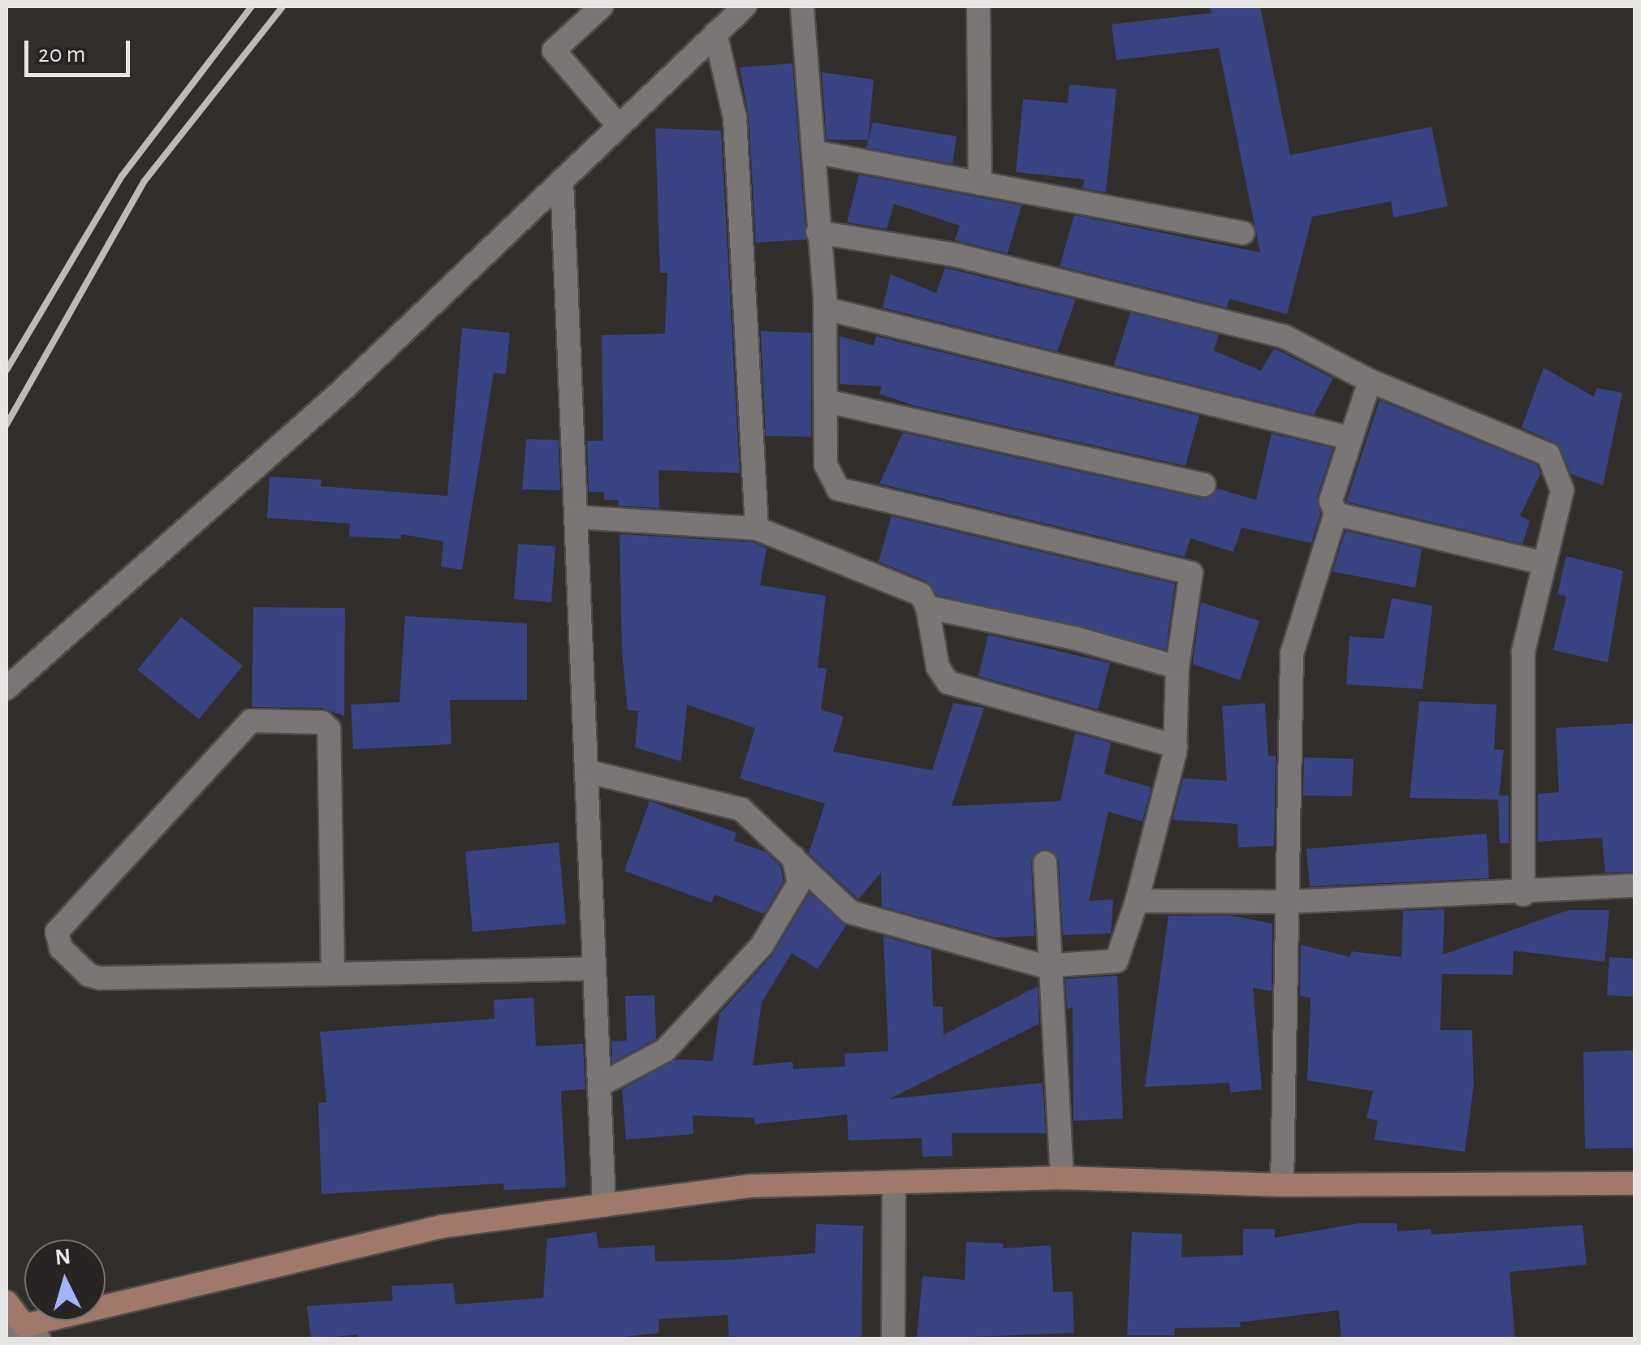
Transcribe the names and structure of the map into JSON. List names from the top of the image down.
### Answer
{
  "scale_bar": "20 m",
  "north": "top"
}
